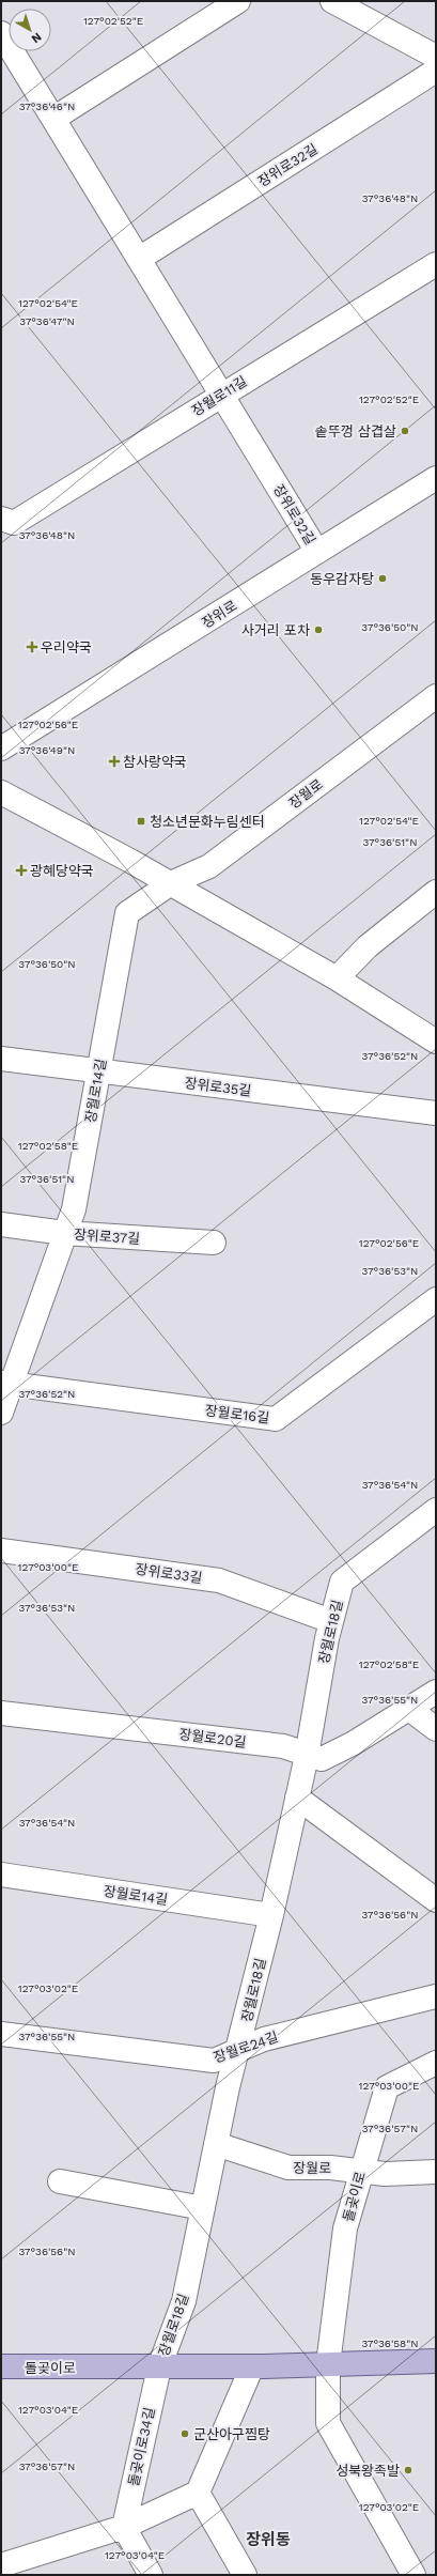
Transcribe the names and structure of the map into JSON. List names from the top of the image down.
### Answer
{
  "streets": {
    "main road": ["돌곶이로"],
    "street": [
      "장위로32길",
      "장월로11길",
      "장위로",
      "장월로",
      "장위로35길",
      "장월로14길",
      "장위로37길",
      "장월로16길",
      "장위로33길",
      "장월로18길",
      "장월로20길",
      "장월로24길",
      "돌곶이로34길"
    ]
  },
  "crossings": [
    ["장위로32길", "장월로11길"],
    ["장위로32길", "장위로"],
    ["장월로", "장월로14길"],
    ["장월로", "장월로18길"],
    ["장월로", "돌곶이로"],
    ["장위로35길", "장월로14길"],
    ["장월로14길", "장위로37길"],
    ["장월로14길", "장월로16길"],
    ["장월로14길", "장월로18길"],
    ["장위로33길", "장월로18길"],
    ["장월로18길", "장월로20길"],
    ["장월로18길", "장월로24길"],
    ["장월로18길", "돌곶이로"],
    ["장월로18길", "돌곶이로34길"],
    ["돌곶이로", "돌곶이로34길"]
  ],
  "districts": ["장위동"],
  "places": {
    "other": [
      "솥뚜껑 삼겹살",
      "동우감자탕",
      "사거리 포차",
      "군산아구찜탕",
      "성북왕족발"
    ],
    "health": ["우리약국", "참사랑약국", "광혜당약국"],
    "transit": ["청소년문화누림센터"]
  },
  "north": "bottom right",
  "coordinates": [
    "127°02'52\"E",
    "37°36'46\"N",
    "37°36'48\"N",
    "127°02'54\"E",
    "37°36'47\"N",
    "37°36'50\"N",
    "127°02'56\"E",
    "37°36'49\"N",
    "37°36'51\"N",
    "37°36'52\"N",
    "127°02'58\"E",
    "37°36'53\"N",
    "37°36'54\"N",
    "127°03'00\"E",
    "37°36'55\"N",
    "37°36'56\"N",
    "127°03'02\"E",
    "37°36'57\"N",
    "37°36'58\"N",
    "127°03'04\"E"
  ]
}
